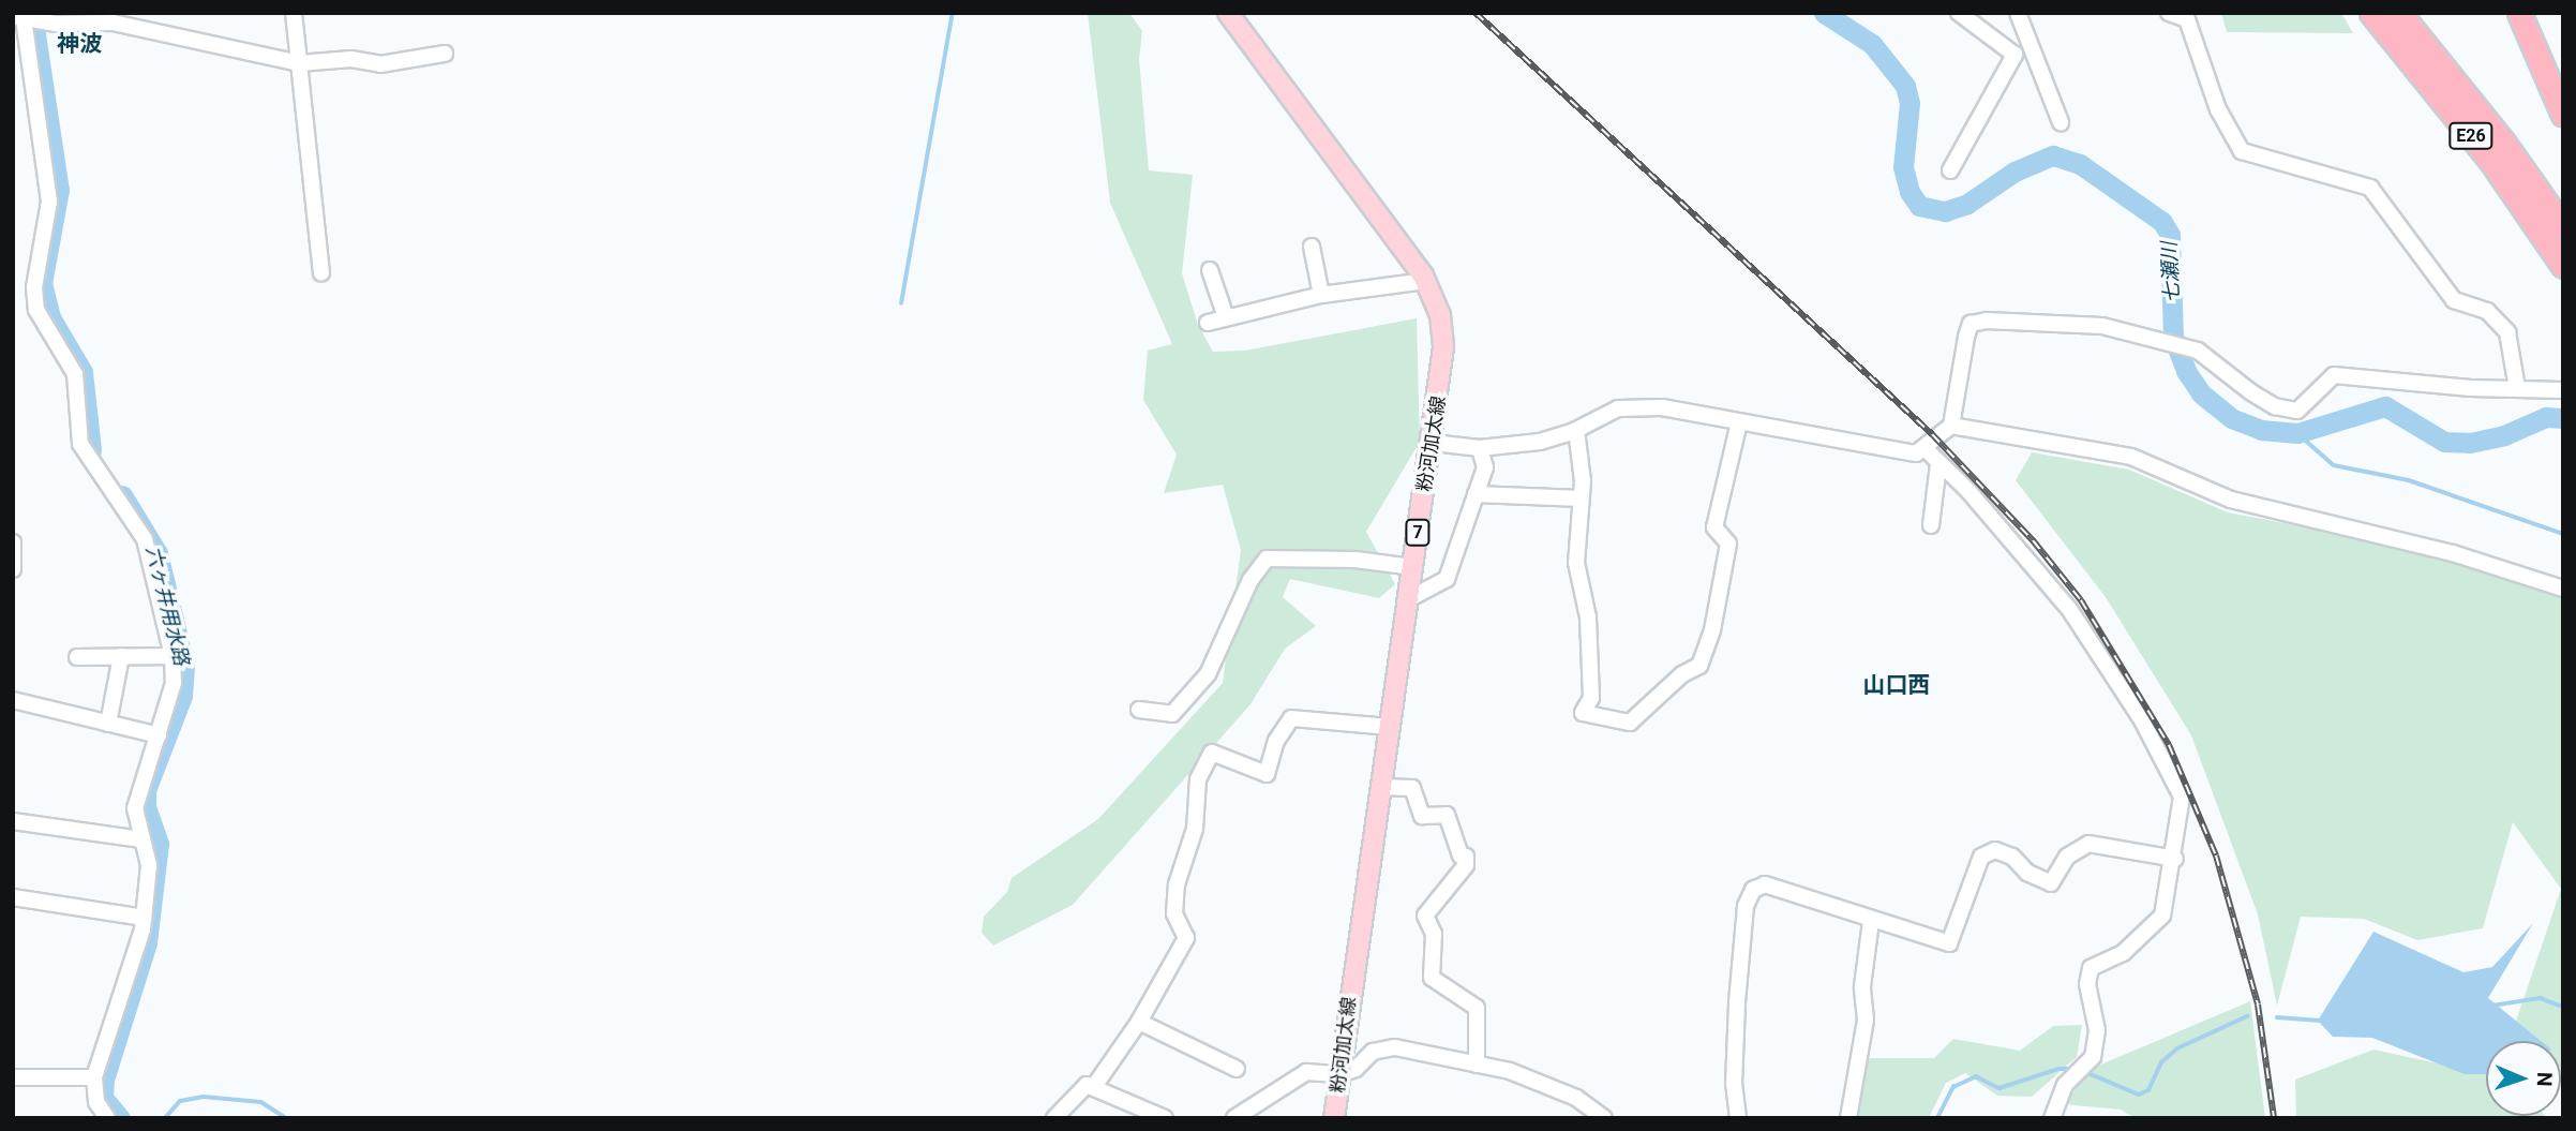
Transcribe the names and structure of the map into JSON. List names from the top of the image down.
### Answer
{
  "streets": {
    "highway": ["E26"],
    "main road": ["粉河加太線", "7"]
  },
  "districts": ["神波", "山口西"],
  "water": ["七瀬川", "六ヶ井用水路"],
  "north": "right"
}
